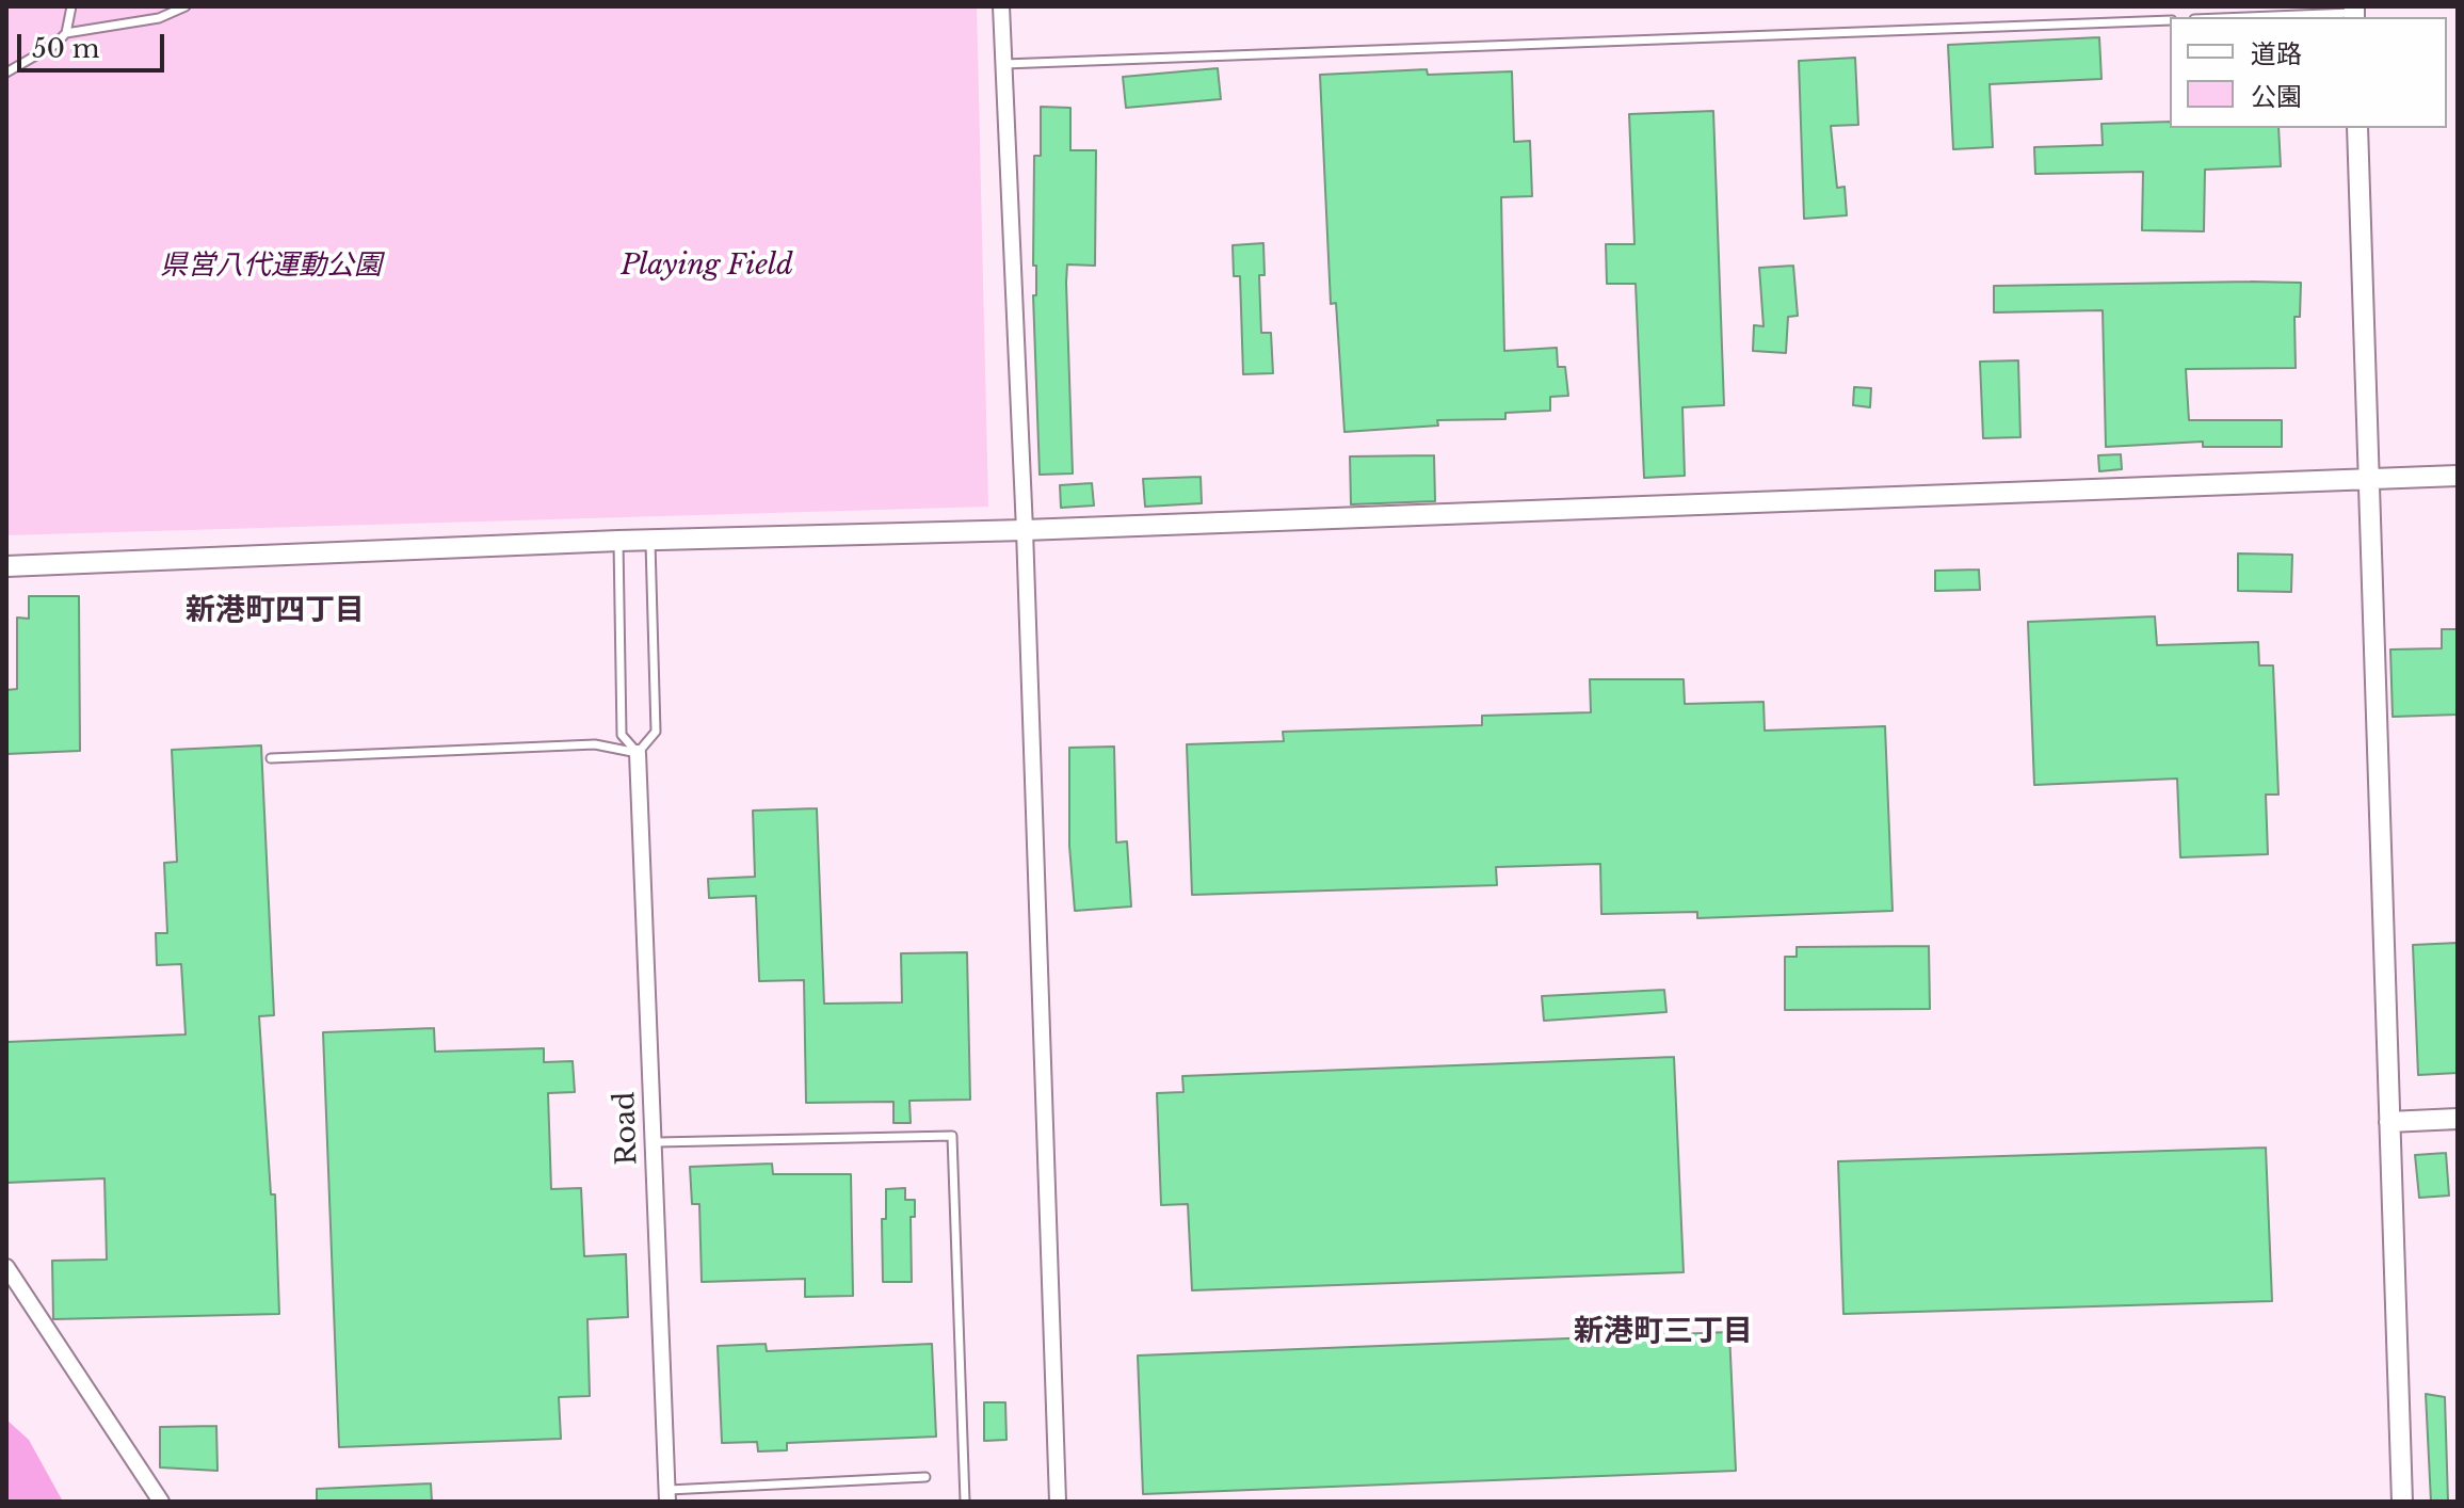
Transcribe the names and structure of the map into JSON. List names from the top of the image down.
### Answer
{
  "streets": {
    "street": ["Road"]
  },
  "districts": ["新港町四丁目", "新港町三丁目"],
  "parks": ["県営八代運動公園", "Playing Field"],
  "legend": ["道路", "公園"],
  "scale_bar": "50 m"
}
